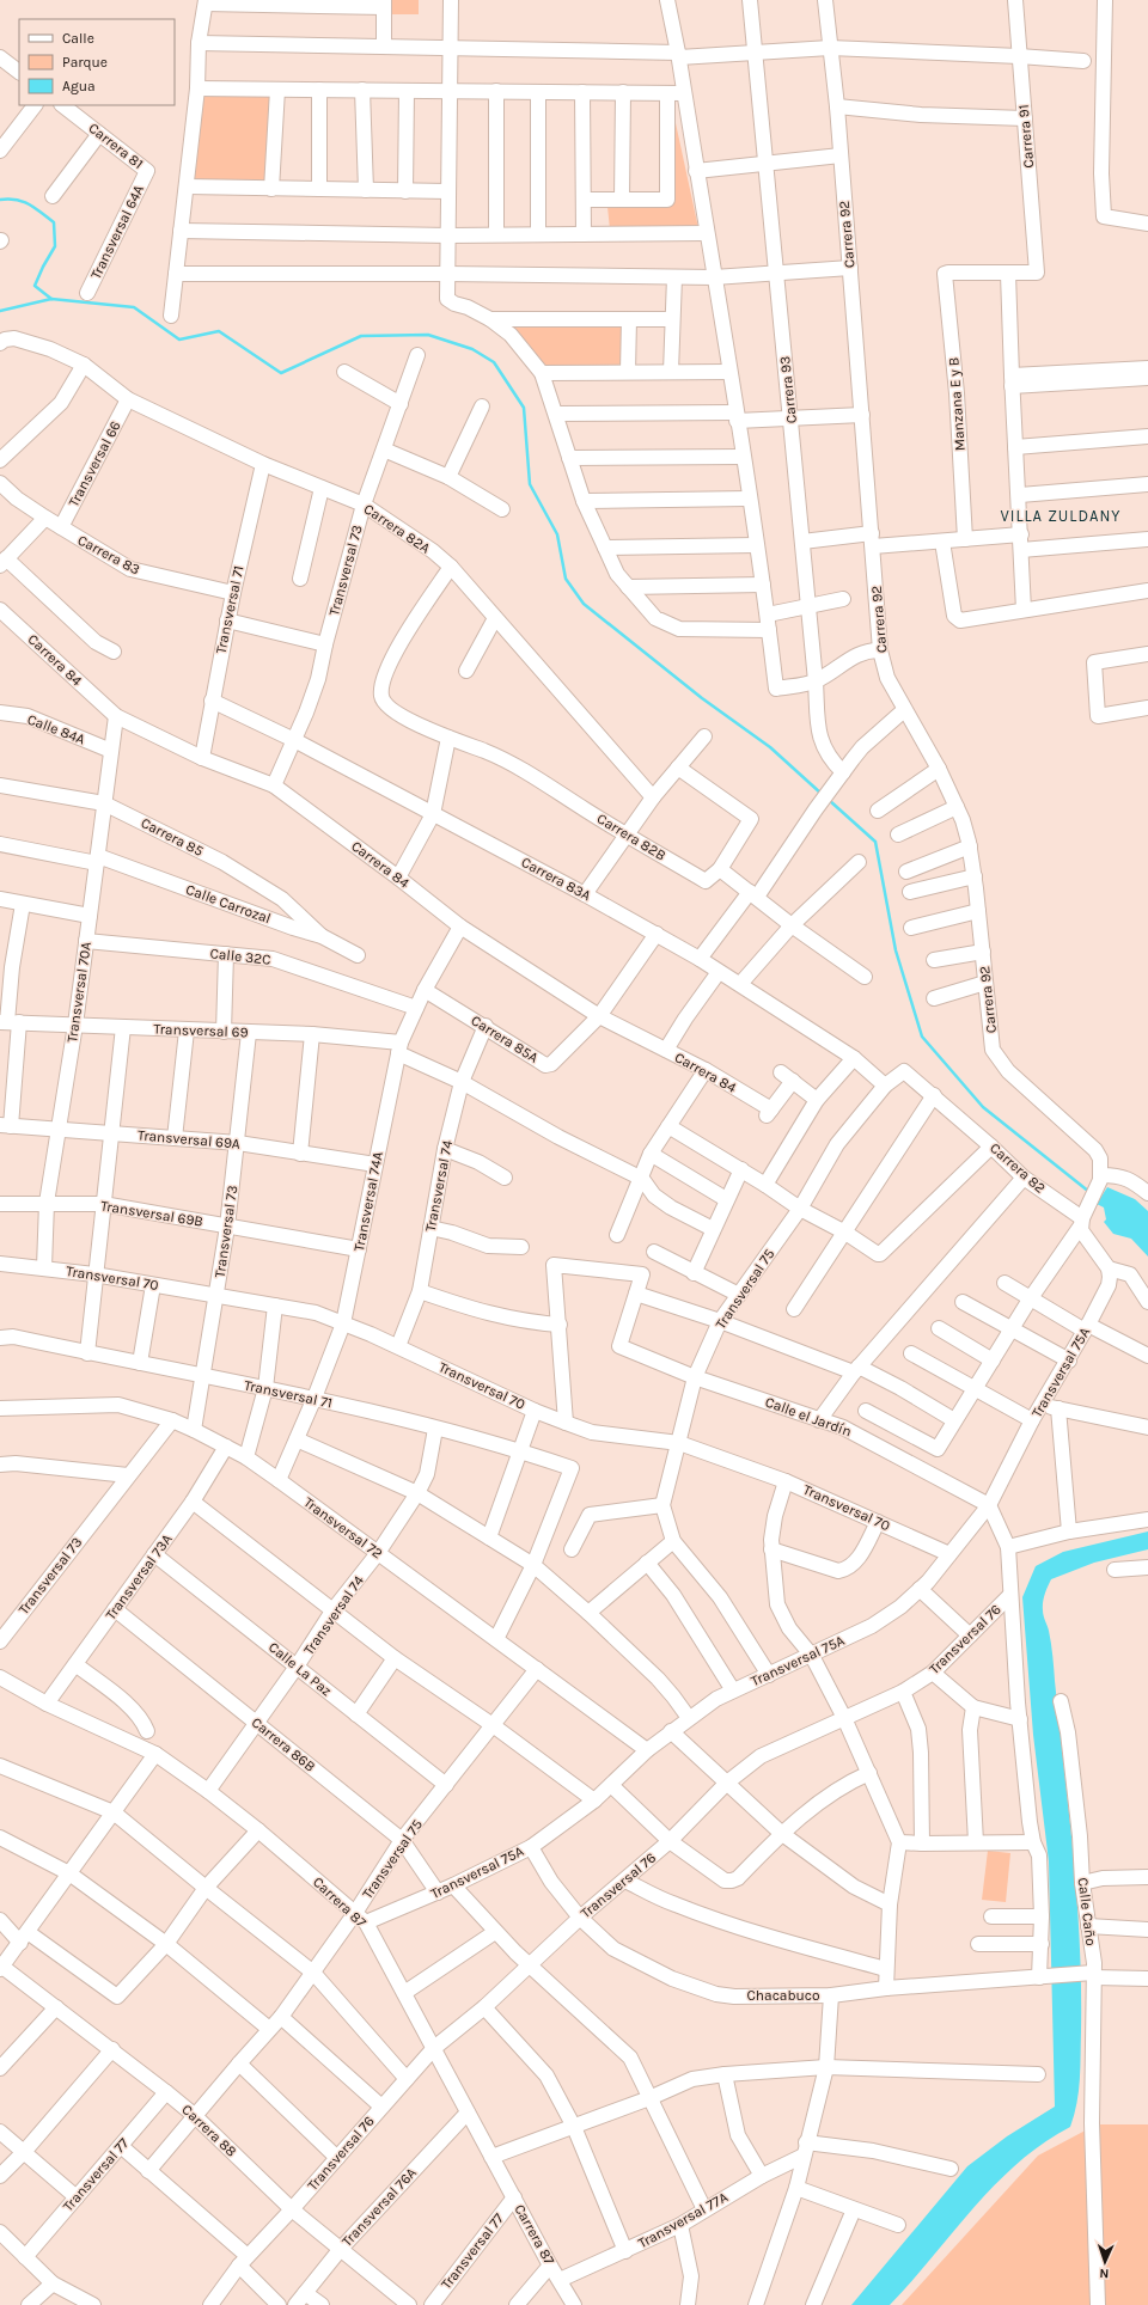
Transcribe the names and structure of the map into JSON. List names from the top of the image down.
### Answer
{
  "streets": {
    "street": [
      "Carrera 91",
      "Carrera 81",
      "Transversal 64A",
      "Carrera 92",
      "Carrera 93",
      "Manzana E y B",
      "Transversal 66",
      "Carrera 82A",
      "Carrera 83",
      "Transversal 73",
      "Transversal 71",
      "Carrera 84",
      "Calle 84A",
      "Carrera 85",
      "Carrera 82B",
      "Carrera 83A",
      "Calle Carrozal",
      "Calle 32C",
      "Transversal 70A",
      "Transversal 69",
      "Carrera 85A",
      "Transversal 69A",
      "Carrera 82",
      "Transversal 74",
      "Transversal 74A",
      "Transversal 69B",
      "Transversal 70",
      "Transversal 75",
      "Transversal 75A",
      "Calle el Jardín",
      "Transversal 72",
      "Transversal 73A",
      "Transversal 76",
      "Calle La Paz",
      "Carrera 86B",
      "Carrera 87",
      "Calle Caño",
      "Chacabuco",
      "Carrera 88",
      "Transversal 77",
      "Transversal 76A",
      "Transversal 77A"
    ]
  },
  "crossings": [
    ["Carrera 91", "Manzana E y B"],
    ["Carrera 81", "Transversal 64A"],
    ["Transversal 66", "Carrera 82A"],
    ["Transversal 66", "Carrera 83"],
    ["Carrera 82A", "Transversal 73"],
    ["Carrera 82A", "Transversal 71"],
    ["Carrera 82A", "Carrera 82B"],
    ["Carrera 83", "Transversal 71"],
    ["Transversal 73", "Transversal 71"],
    ["Transversal 73", "Carrera 84"],
    ["Transversal 73", "Carrera 83A"],
    ["Transversal 73", "Transversal 69"],
    ["Transversal 73", "Transversal 69A"],
    ["Transversal 73", "Transversal 69B"],
    ["Transversal 73", "Transversal 70"],
    ["Transversal 73", "Transversal 72"],
    ["Transversal 71", "Carrera 84"],
    ["Transversal 71", "Carrera 83A"],
    ["Transversal 71", "Transversal 74"],
    ["Transversal 71", "Transversal 74A"],
    ["Carrera 84", "Transversal 70A"],
    ["Carrera 84", "Carrera 85A"],
    ["Carrera 84", "Transversal 74A"],
    ["Calle 84A", "Transversal 70A"],
    ["Carrera 85", "Calle Carrozal"],
    ["Carrera 85", "Transversal 70A"],
    ["Carrera 83A", "Transversal 75"],
    ["Calle Carrozal", "Transversal 70A"],
    ["Calle 32C", "Transversal 70A"],
    ["Calle 32C", "Transversal 74A"],
    ["Transversal 70A", "Transversal 69"],
    ["Transversal 70A", "Transversal 69A"],
    ["Transversal 70A", "Transversal 69B"],
    ["Transversal 70A", "Transversal 70"],
    ["Transversal 69", "Transversal 74"],
    ["Transversal 69", "Transversal 74A"],
    ["Carrera 85A", "Transversal 74"],
    ["Carrera 85A", "Transversal 74A"],
    ["Transversal 69A", "Transversal 74A"],
    ["Carrera 82", "Transversal 75"],
    ["Carrera 82", "Transversal 75A"],
    ["Transversal 74", "Transversal 70"],
    ["Transversal 74", "Transversal 72"],
    ["Transversal 74", "Calle La Paz"],
    ["Transversal 74", "Carrera 86B"],
    ["Transversal 74", "Carrera 87"],
    ["Transversal 74A", "Transversal 69B"],
    ["Transversal 74A", "Transversal 70"],
    ["Transversal 74A", "Transversal 72"],
    ["Transversal 70", "Transversal 75"],
    ["Transversal 70", "Transversal 75A"],
    ["Transversal 75", "Transversal 75A"],
    ["Transversal 75", "Calle el Jardín"],
    ["Transversal 75", "Transversal 72"],
    ["Transversal 75", "Calle La Paz"],
    ["Transversal 75", "Carrera 86B"],
    ["Transversal 75", "Carrera 87"],
    ["Transversal 75", "Carrera 88"],
    ["Transversal 75A", "Calle el Jardín"],
    ["Transversal 75A", "Transversal 72"],
    ["Transversal 75A", "Transversal 76"],
    ["Transversal 75A", "Carrera 86B"],
    ["Transversal 75A", "Carrera 87"],
    ["Transversal 75A", "Chacabuco"],
    ["Calle el Jardín", "Transversal 76"],
    ["Transversal 72", "Transversal 73A"],
    ["Transversal 73A", "Calle La Paz"],
    ["Transversal 73A", "Carrera 86B"],
    ["Transversal 73A", "Carrera 87"],
    ["Transversal 76", "Carrera 87"],
    ["Transversal 76", "Chacabuco"],
    ["Transversal 76", "Carrera 88"],
    ["Carrera 87", "Transversal 77"],
    ["Carrera 87", "Transversal 76A"],
    ["Carrera 87", "Transversal 77A"],
    ["Calle Caño", "Chacabuco"],
    ["Carrera 88", "Transversal 77"],
    ["Carrera 88", "Transversal 76A"]
  ],
  "districts": ["VILLA ZULDANY"],
  "legend": ["Calle", "Parque", "Agua"],
  "north": "bottom"
}
